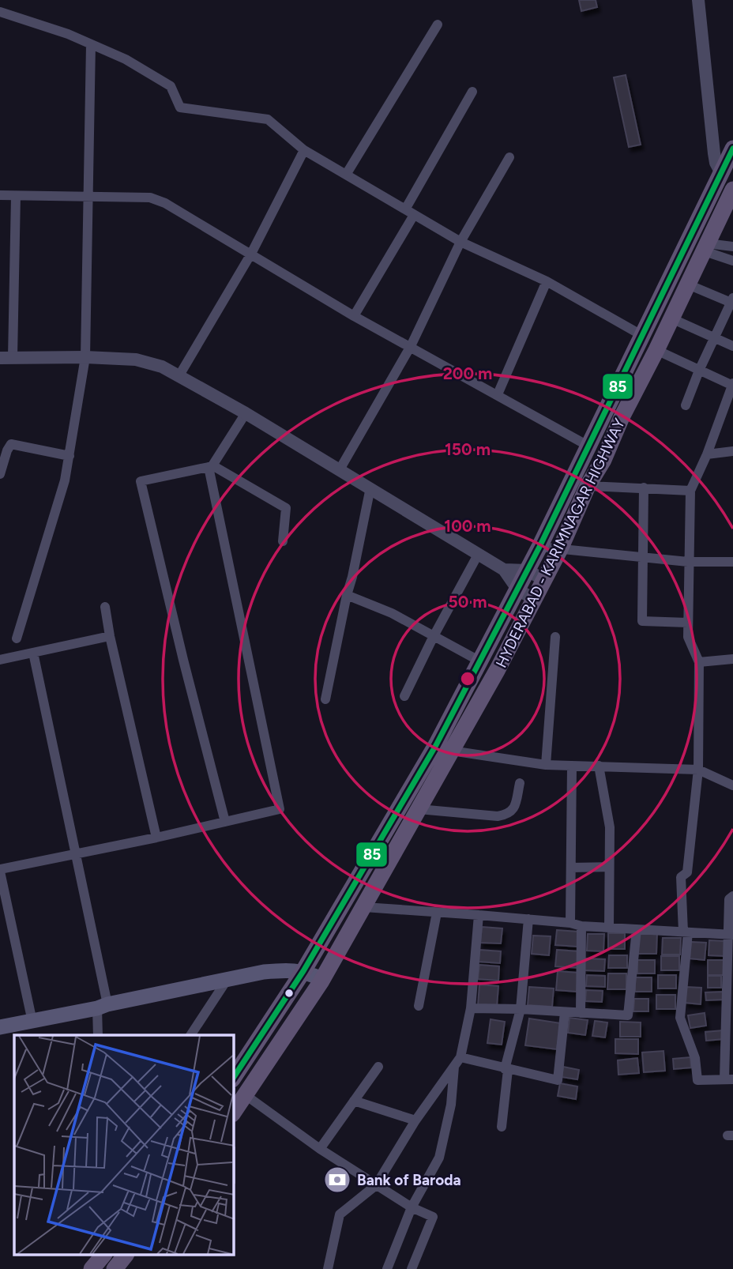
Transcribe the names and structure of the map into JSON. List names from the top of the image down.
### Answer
{
  "streets": {
    "main road": ["HYDERABAD - KARIMNAGAR HIGHWAY"]
  },
  "places": {
    "bank": ["Bank of Baroda"]
  },
  "lines": ["transit line 85"],
  "rings": [
    "200 m",
    "150 m",
    "100 m",
    "50 m"
  ]
}
